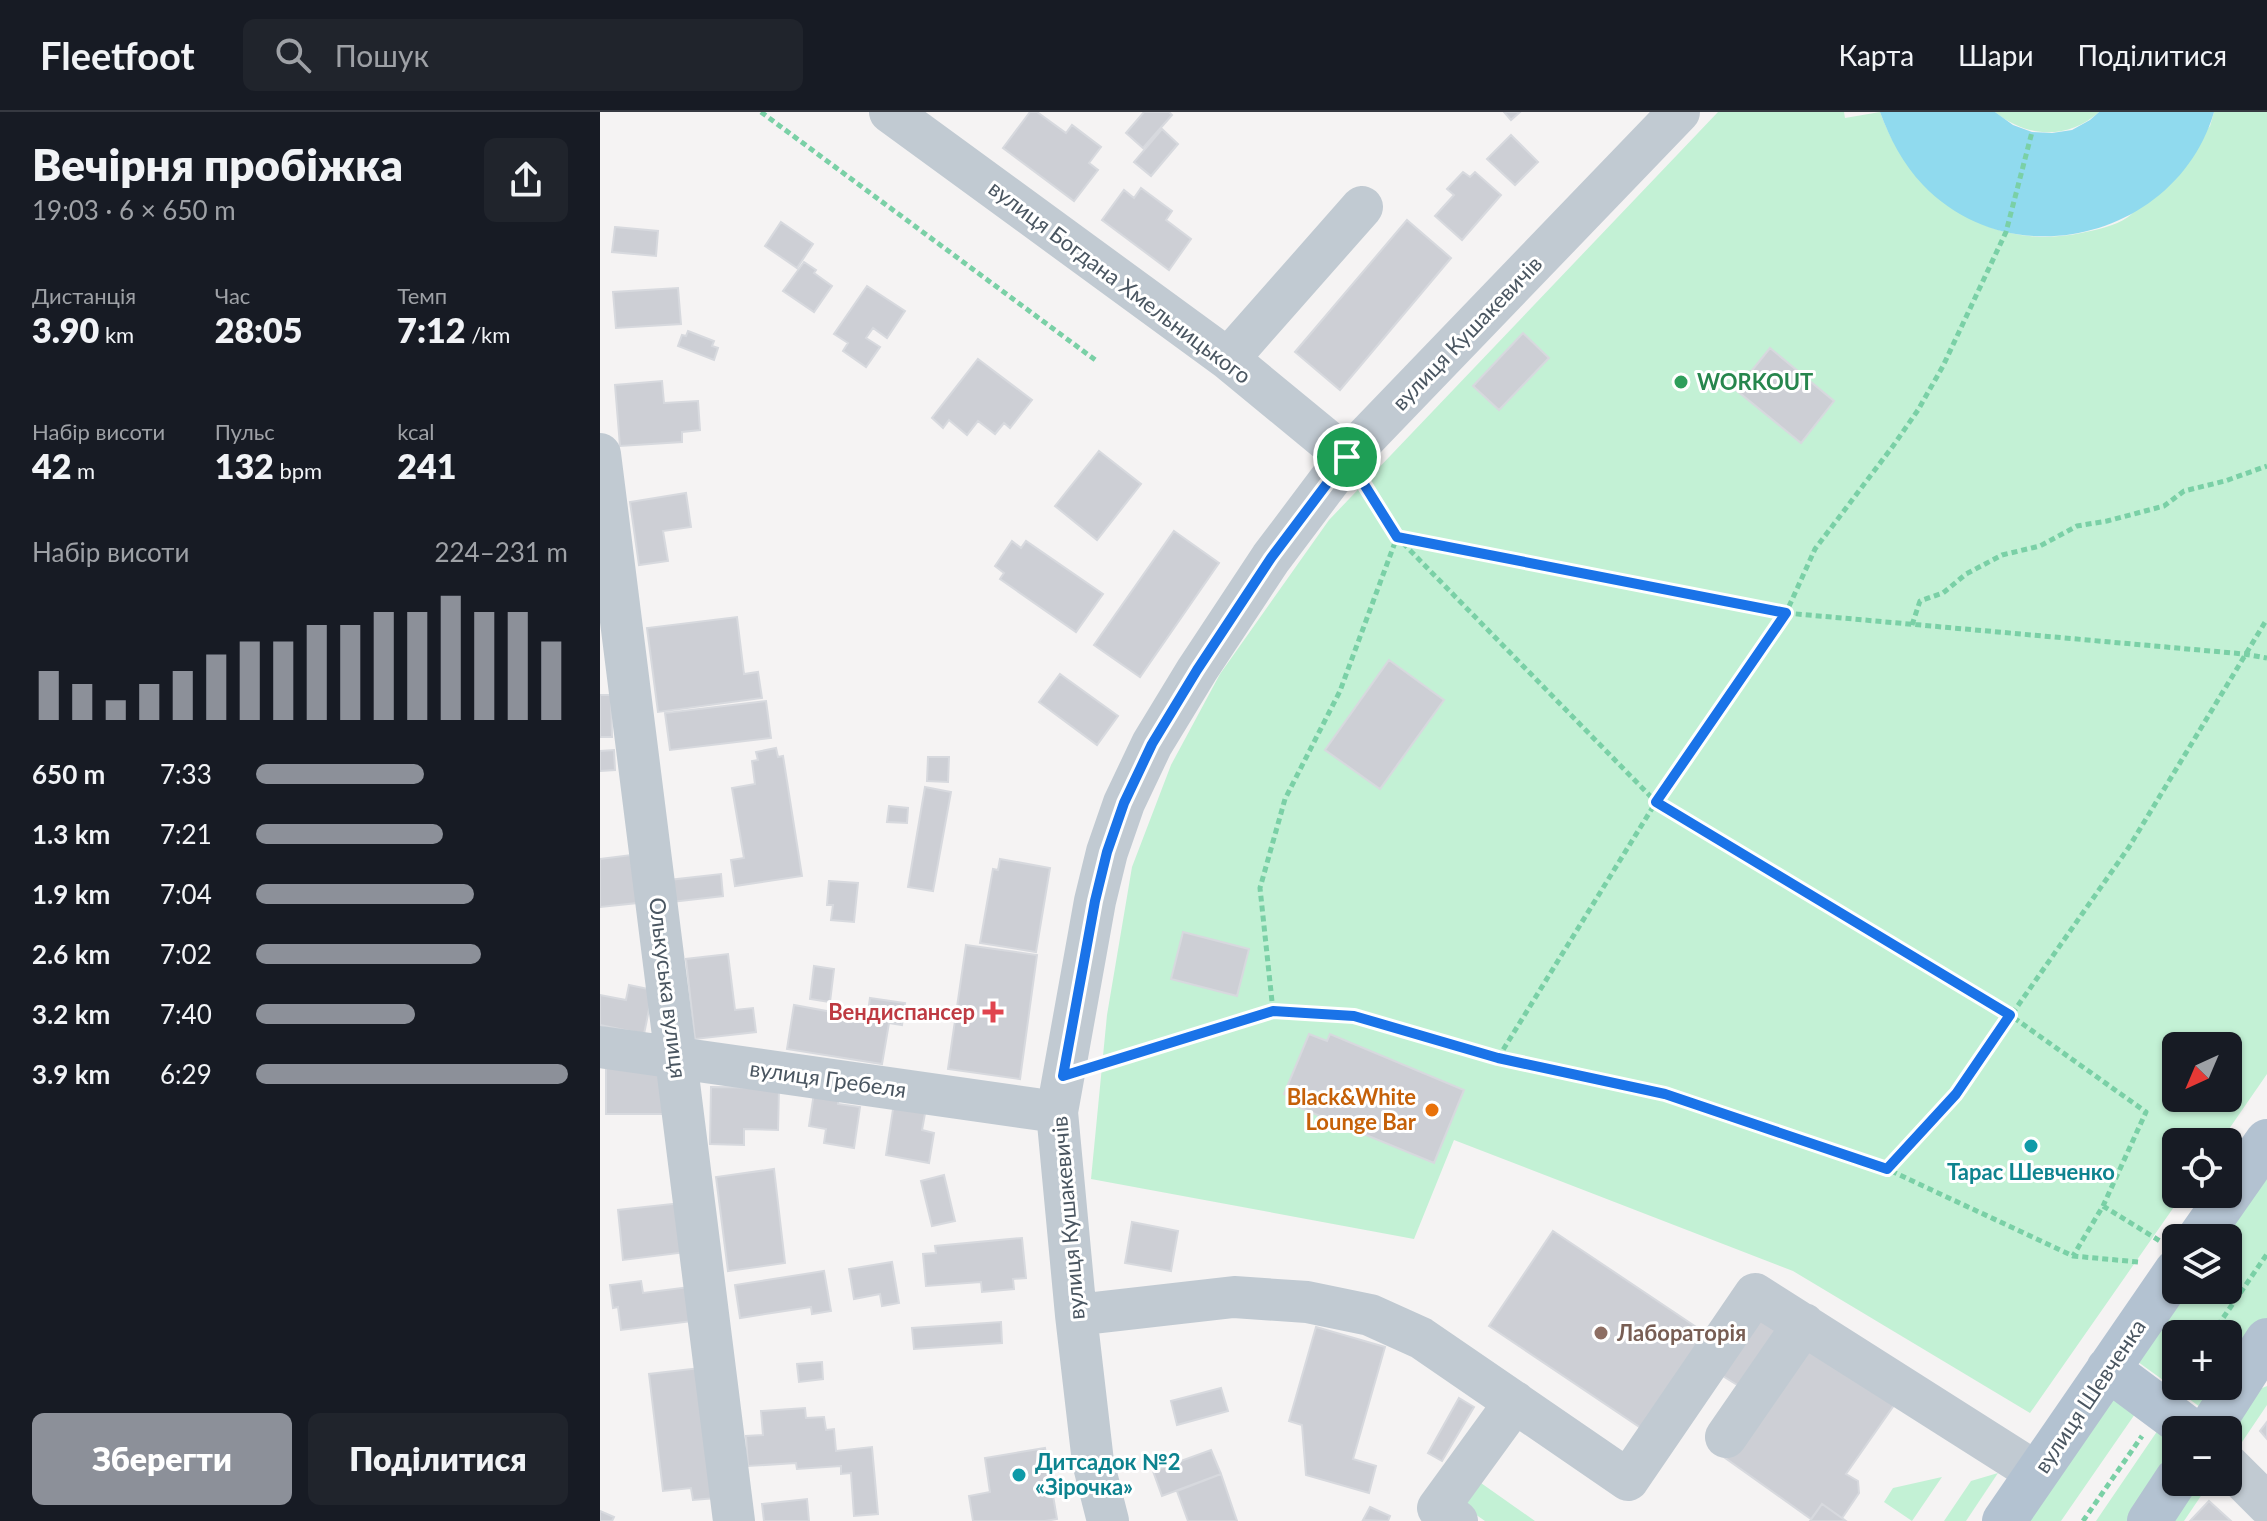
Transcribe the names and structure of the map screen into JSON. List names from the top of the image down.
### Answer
{
  "streets": {
    "main road": ["вулиця Шевченка"],
    "street": [
      "вулиця Богдана Хмельницького",
      "вулиця Кушакевичів",
      "Олькуська вулиця",
      "вулиця Гребеля"
    ]
  },
  "crossings": [
    ["вулиця Богдана Хмельницького", "вулиця Кушакевичів"],
    ["вулиця Кушакевичів", "вулиця Гребеля"],
    ["Олькуська вулиця", "вулиця Гребеля"]
  ],
  "places": {
    "other": [
      "WORKOUT",
      "Black&White Lounge Bar",
      "Тарас Шевченко",
      "Лабораторія",
      "Дитсадок №2 «Зірочка»"
    ],
    "health": ["Вендиспансер"]
  },
  "north": "bottom left",
  "page": {
    "header": "Fleetfoot",
    "search": "Пошук",
    "nav": ["Карта", "Шари", "Поділитися"],
    "heading": ["Вечірня пробіжка", "19:03 · 6 × 650 m"],
    "stats": [
      ["Дистанція", "3.90 km"],
      ["Час", "28:05"],
      ["Темп", "7:12 /km"],
      ["Набір висоти", "42 m"],
      ["Пульс", "132 bpm"],
      ["kcal", "241"]
    ],
    "chart": ["Набір висоти", "224–231 m"],
    "list": [
      {
        "name": "650 m",
        "note": "7:33"
      },
      {
        "name": "1.3 km",
        "note": "7:21"
      },
      {
        "name": "1.9 km",
        "note": "7:04"
      },
      {
        "name": "2.6 km",
        "note": "7:02"
      },
      {
        "name": "3.2 km",
        "note": "7:40"
      },
      {
        "name": "3.9 km",
        "note": "6:29"
      }
    ],
    "map_buttons": ["+", "−"],
    "buttons": ["Зберегти", "Поділитися"]
  }
}
